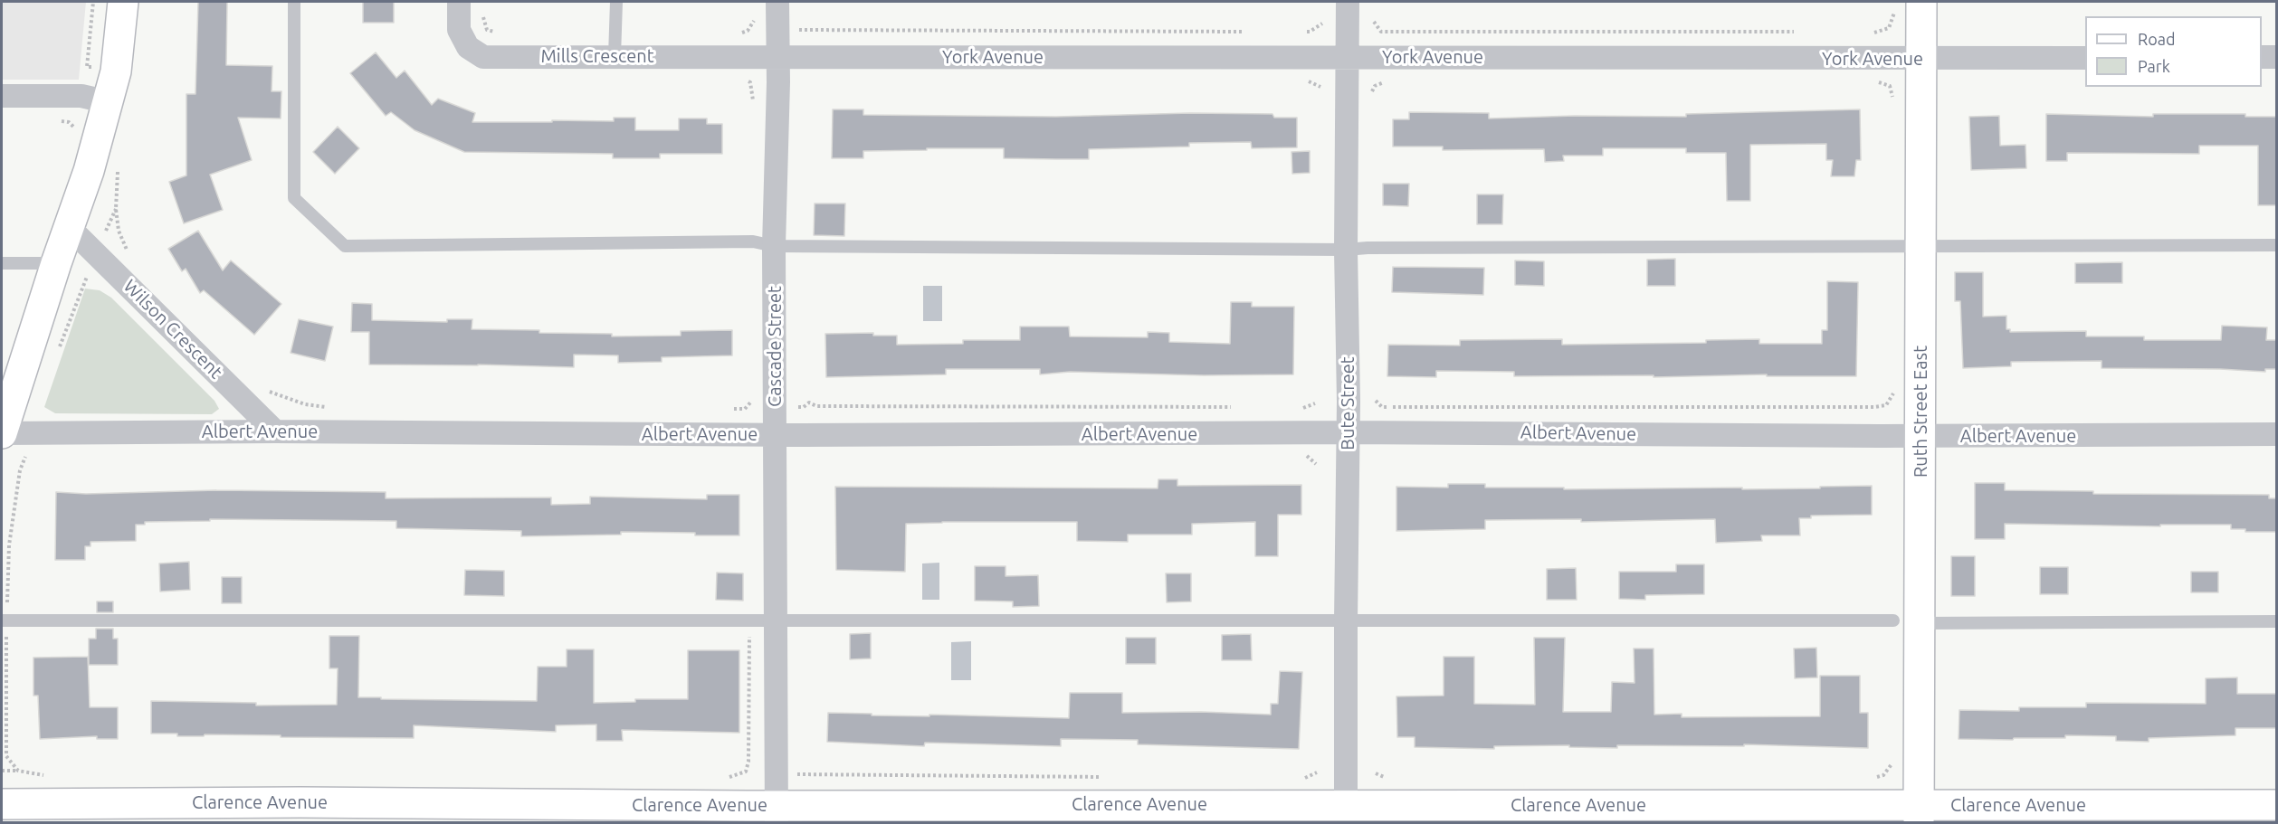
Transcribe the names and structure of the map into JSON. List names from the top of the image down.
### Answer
{
  "streets": {
    "main road": ["Ruth Street East", "Clarence Avenue"],
    "street": [
      "Mills Crescent",
      "York Avenue",
      "Wilson Crescent",
      "Cascade Street",
      "Bute Street",
      "Albert Avenue"
    ]
  },
  "crossings": [
    ["Mills Crescent", "York Avenue"],
    ["Mills Crescent", "Cascade Street"],
    ["York Avenue", "Cascade Street"],
    ["York Avenue", "Bute Street"],
    ["York Avenue", "Ruth Street East"],
    ["Wilson Crescent", "Albert Avenue"],
    ["Cascade Street", "Albert Avenue"],
    ["Cascade Street", "Clarence Avenue"],
    ["Bute Street", "Albert Avenue"],
    ["Bute Street", "Clarence Avenue"],
    ["Ruth Street East", "Albert Avenue"],
    ["Ruth Street East", "Clarence Avenue"]
  ],
  "legend": ["Road", "Park"]
}
